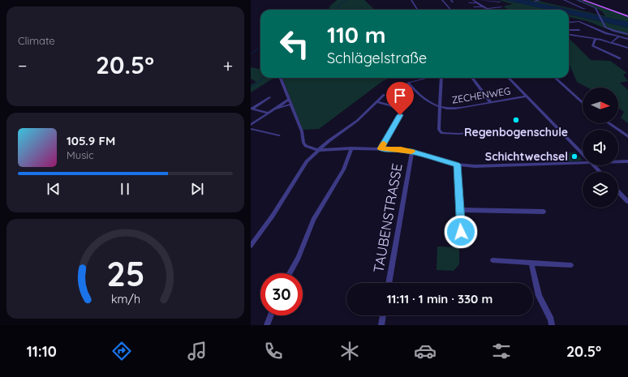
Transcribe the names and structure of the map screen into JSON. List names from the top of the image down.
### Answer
{
  "streets": {
    "street": ["ZECHENWEG", "TAUBENSTRASSE"]
  },
  "places": ["Regenbogenschule", "Schichtwechsel"],
  "north": "right",
  "page": {
    "tile": "Climate",
    "turn": ["110 m", "Schlägelstraße"],
    "heat": ["−", "20.5°", "+"],
    "song": ["105.9 FM", "Music"],
    "limit": "30",
    "trip": "11:11 · 1 min · 330 m",
    "tabs": ["11:10", "20.5°"],
    "gauge": ["25", "km/h"]
  }
}
